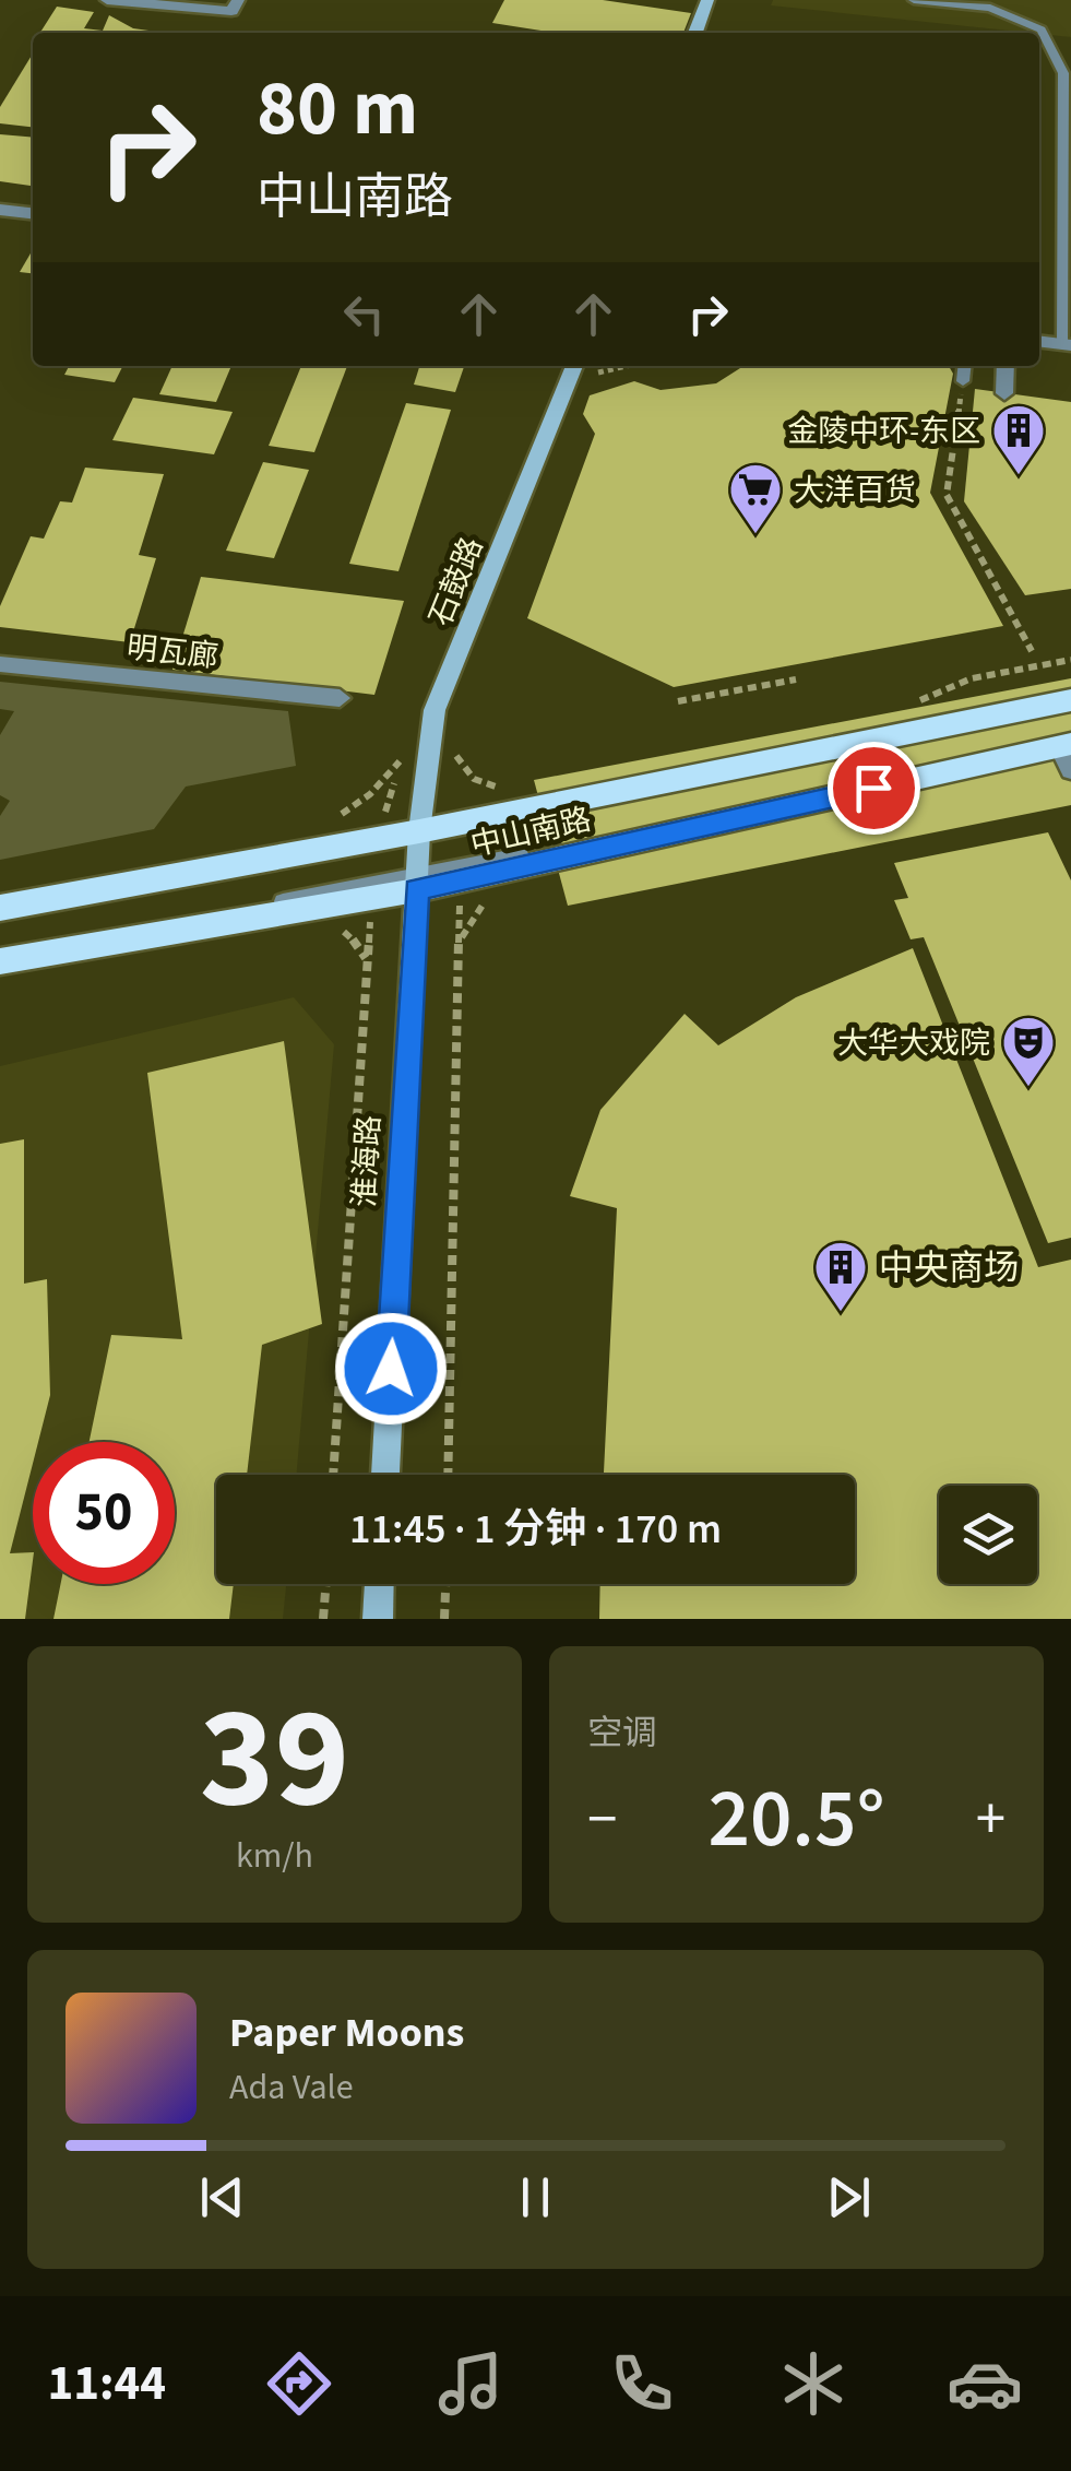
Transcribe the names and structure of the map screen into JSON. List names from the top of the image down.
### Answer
{
  "streets": {
    "main road": ["中山南路"],
    "street": ["石鼓路", "明瓦廊", "淮海路"]
  },
  "crossings": [
    ["石鼓路", "中山南路"],
    ["石鼓路", "淮海路"],
    ["中山南路", "淮海路"]
  ],
  "places": {
    "building": ["金陵中环-东区", "中央商场"],
    "supermarket": ["大洋百货"],
    "theatre": ["大华大戏院"]
  },
  "page": {
    "turn": ["80 m", "中山南路"],
    "limit": "50",
    "trip": "11:45 · 1 分钟 · 170 m",
    "tile": [
      ["39", "km/h"],
      "空调"
    ],
    "heat": ["−", "20.5°", "+"],
    "song": ["Paper Moons", "Ada Vale"],
    "tabs": "11:44"
  }
}
